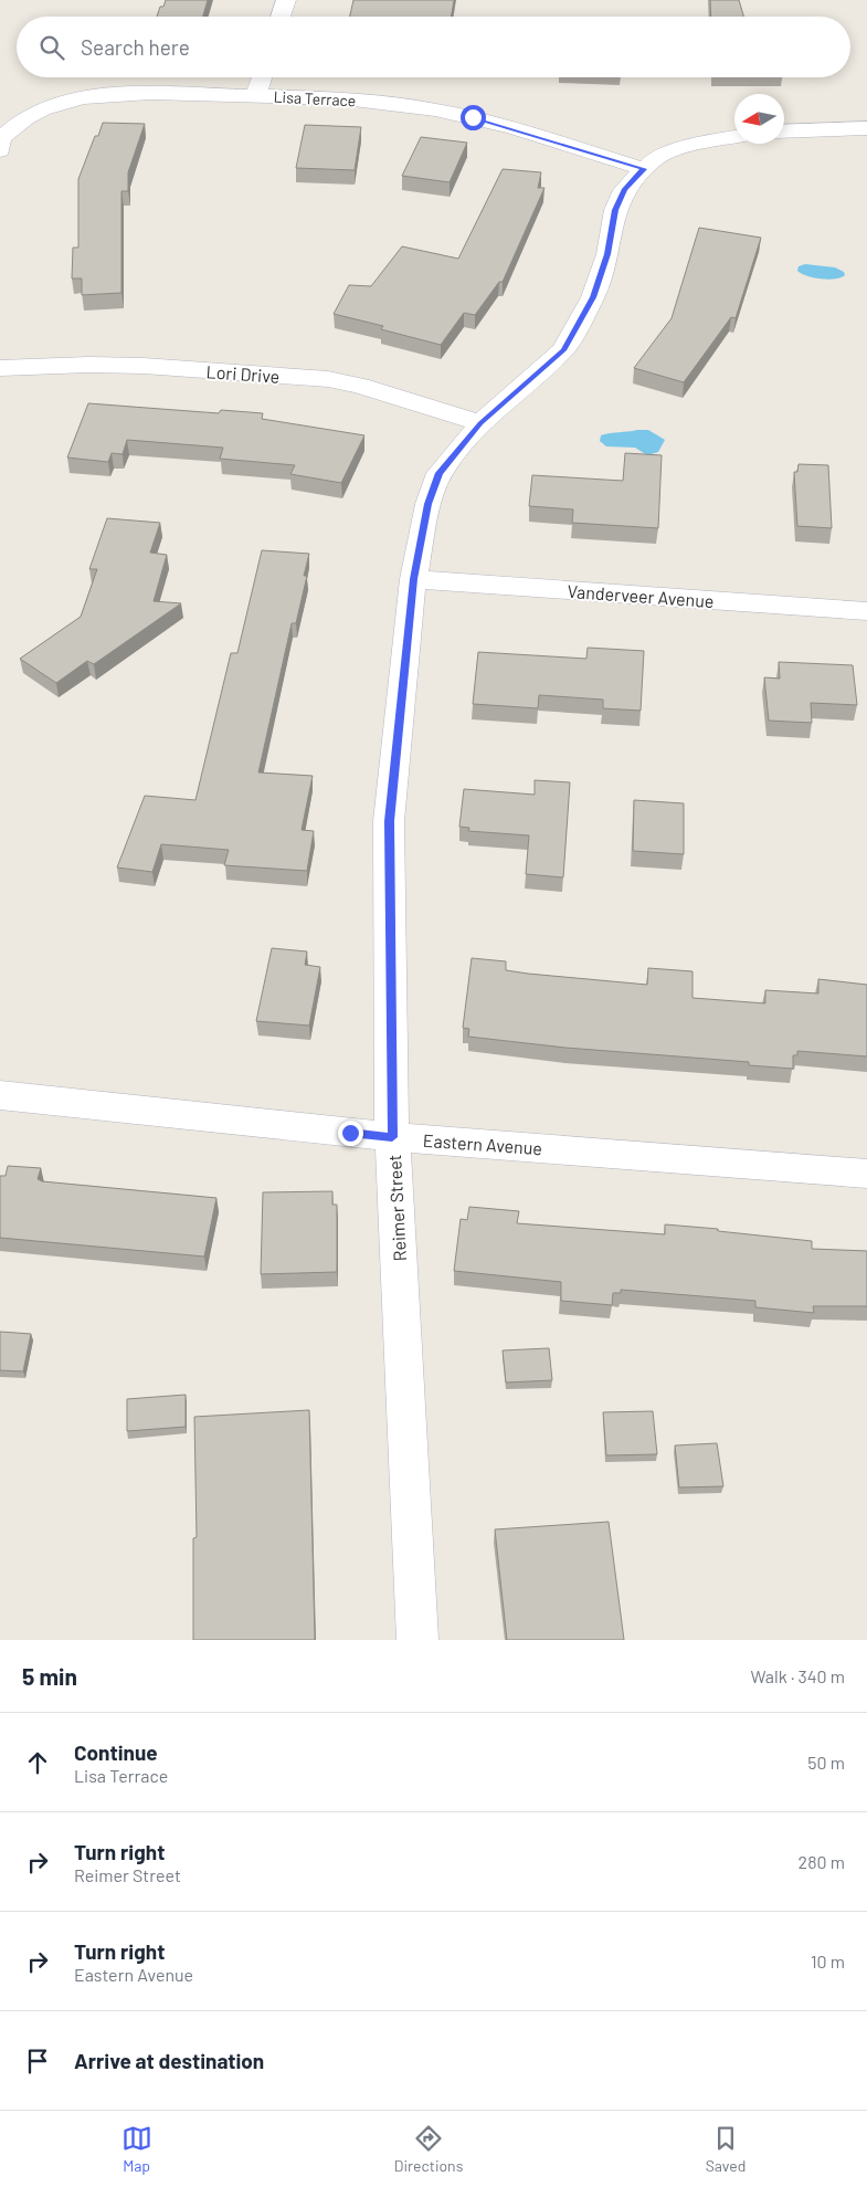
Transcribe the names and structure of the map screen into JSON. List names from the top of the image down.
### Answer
{
  "streets": {
    "street": [
      "Lisa Terrace",
      "Lori Drive",
      "Vanderveer Avenue",
      "Eastern Avenue",
      "Reimer Street"
    ]
  },
  "crossings": [
    ["Lisa Terrace", "Reimer Street"],
    ["Lori Drive", "Reimer Street"],
    ["Vanderveer Avenue", "Reimer Street"],
    ["Eastern Avenue", "Reimer Street"]
  ],
  "north": "left",
  "page": {
    "search": "Search here",
    "heading": ["5 min", "Walk · 340 m"],
    "list": [
      ["Continue", "Lisa Terrace", "50 m"],
      ["Turn right", "Reimer Street", "280 m"],
      ["Turn right", "Eastern Avenue", "10 m"],
      "Arrive at destination"
    ],
    "nav": ["Map", "Directions", "Saved"]
  }
}
